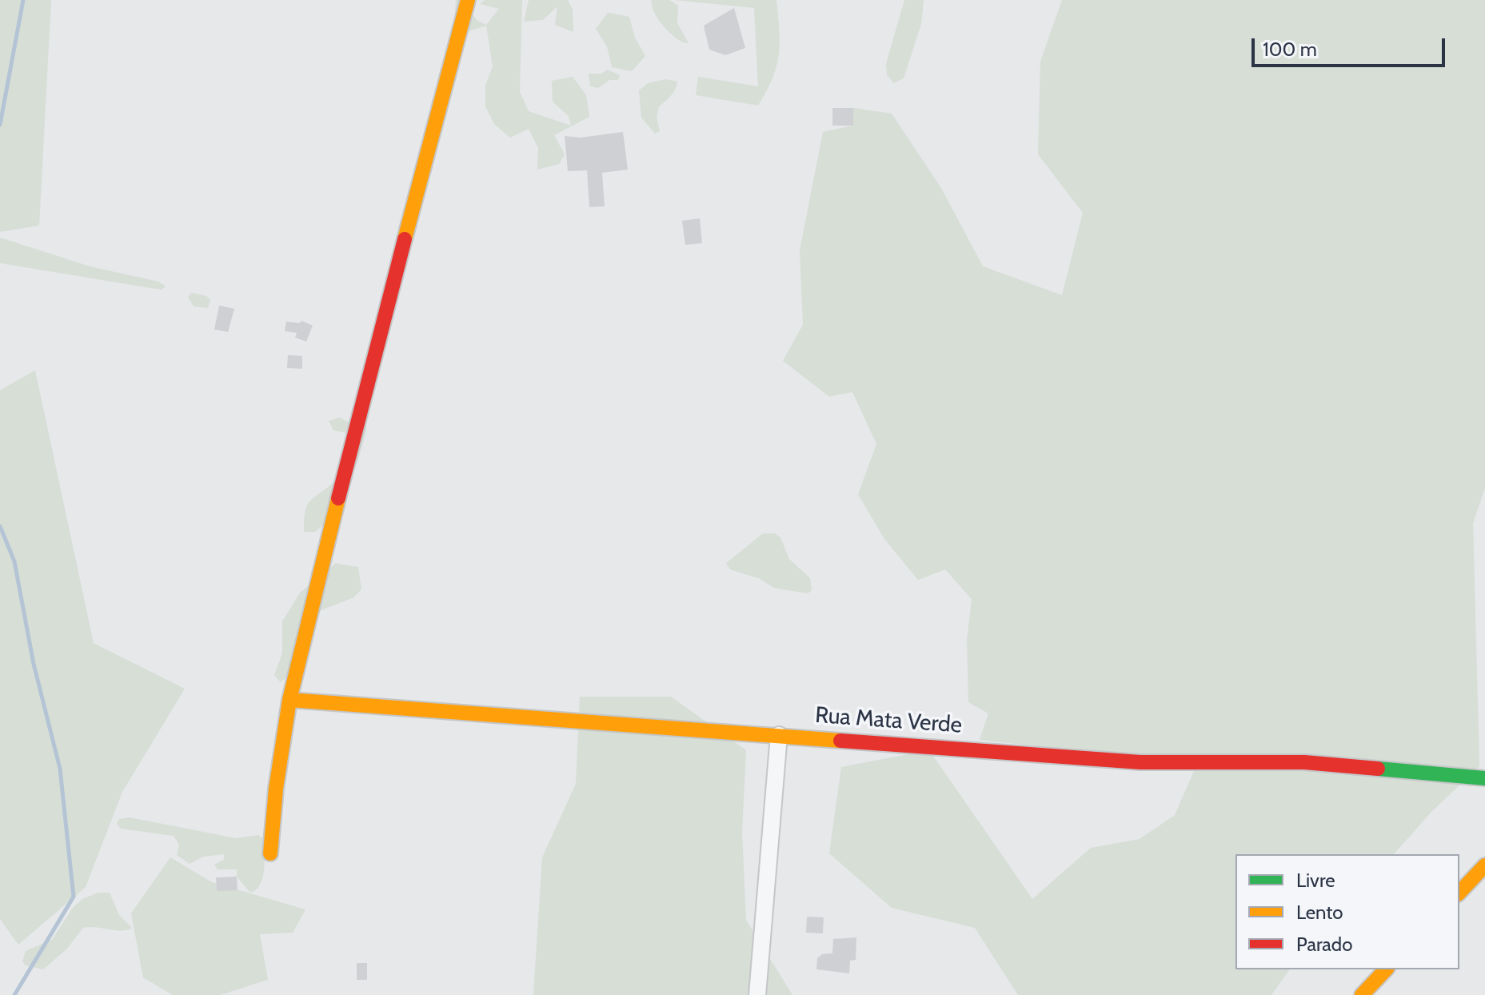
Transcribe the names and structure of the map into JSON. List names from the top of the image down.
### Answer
{
  "streets": {
    "main road": ["Rua Mata Verde"]
  },
  "legend": ["Livre", "Lento", "Parado"],
  "scale_bar": "100 m"
}
